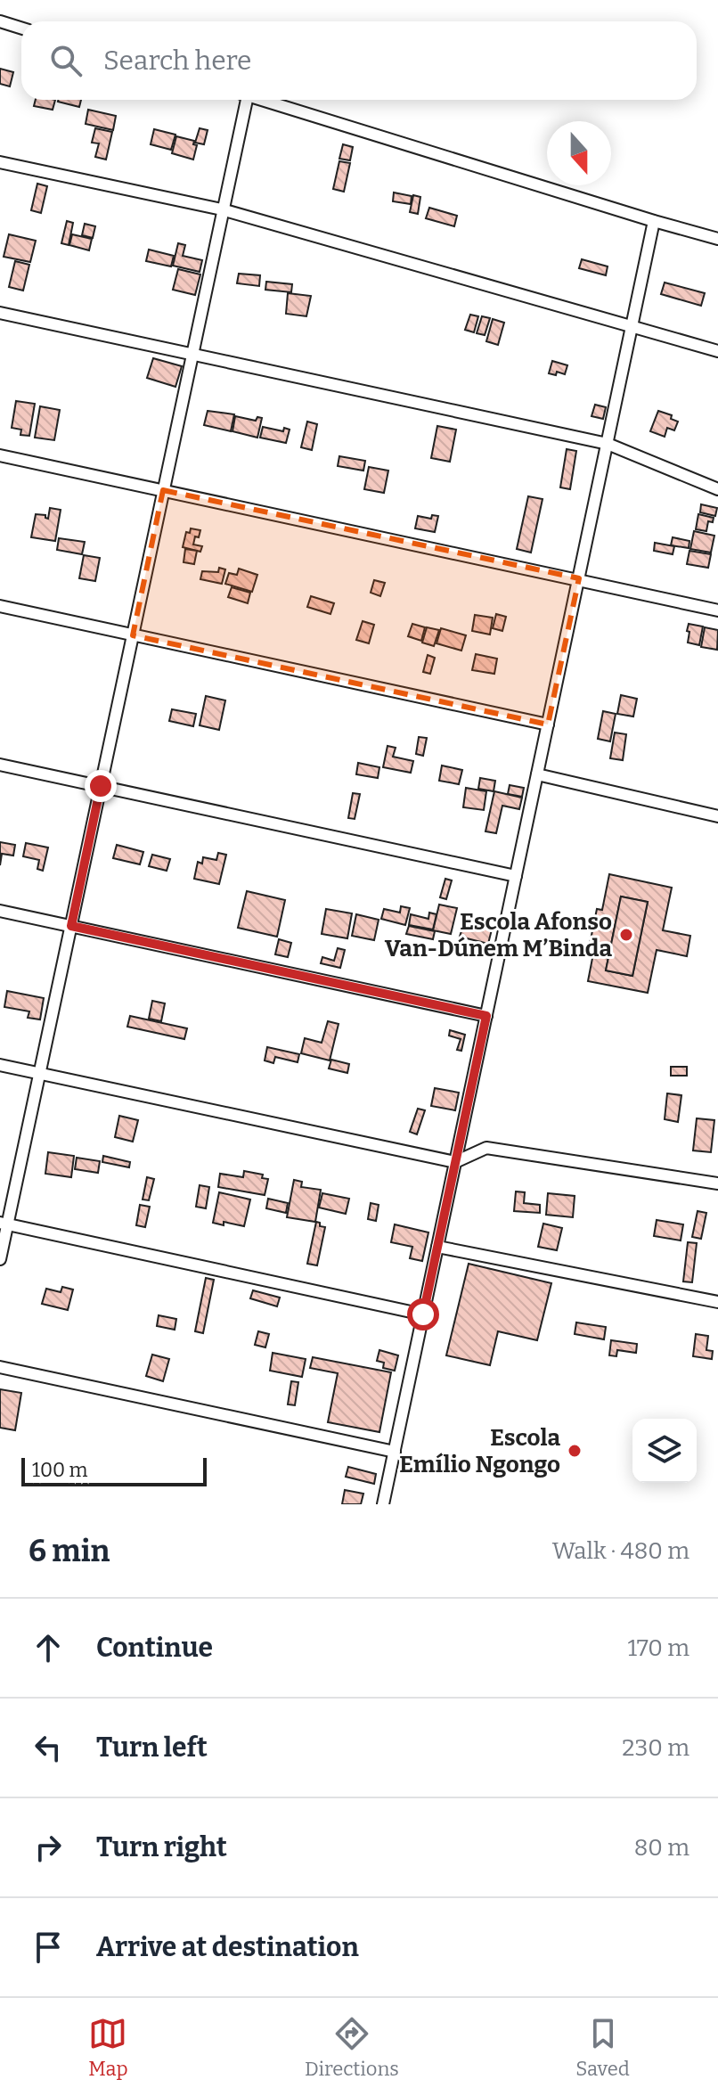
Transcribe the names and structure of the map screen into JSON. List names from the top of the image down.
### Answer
{
  "places": ["Escola Afonso Van-Dúnem M’Binda", "Escola Emílio Ngongo"],
  "scale_bar": "100 m",
  "north": "bottom",
  "page": {
    "search": "Search here",
    "scale": "100 m",
    "heading": ["6 min", "Walk · 480 m"],
    "list": [
      ["Continue", "170 m"],
      ["Turn left", "230 m"],
      ["Turn right", "80 m"],
      "Arrive at destination"
    ],
    "nav": ["Map", "Directions", "Saved"]
  }
}
